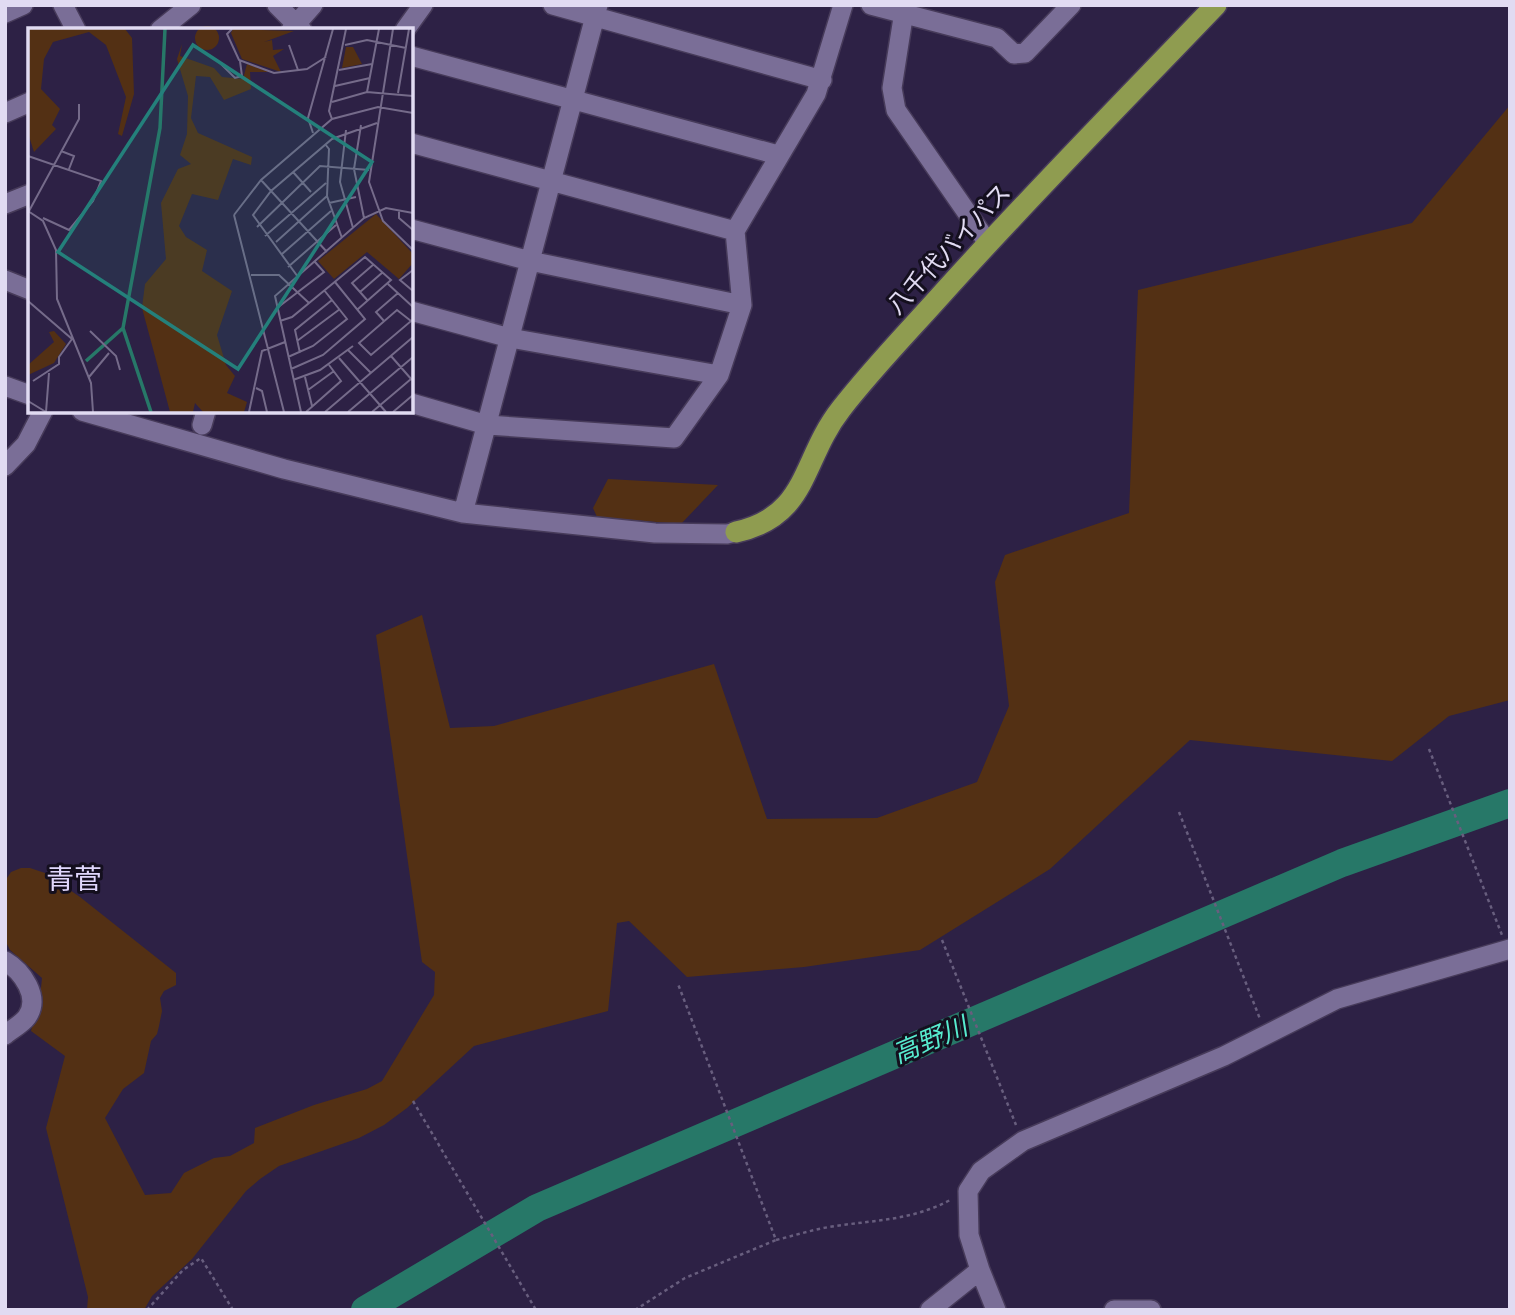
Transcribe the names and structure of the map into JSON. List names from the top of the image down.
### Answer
{
  "streets": {
    "highway": ["八千代バイパス"]
  },
  "districts": ["青菅"],
  "water": ["高野川"]
}
